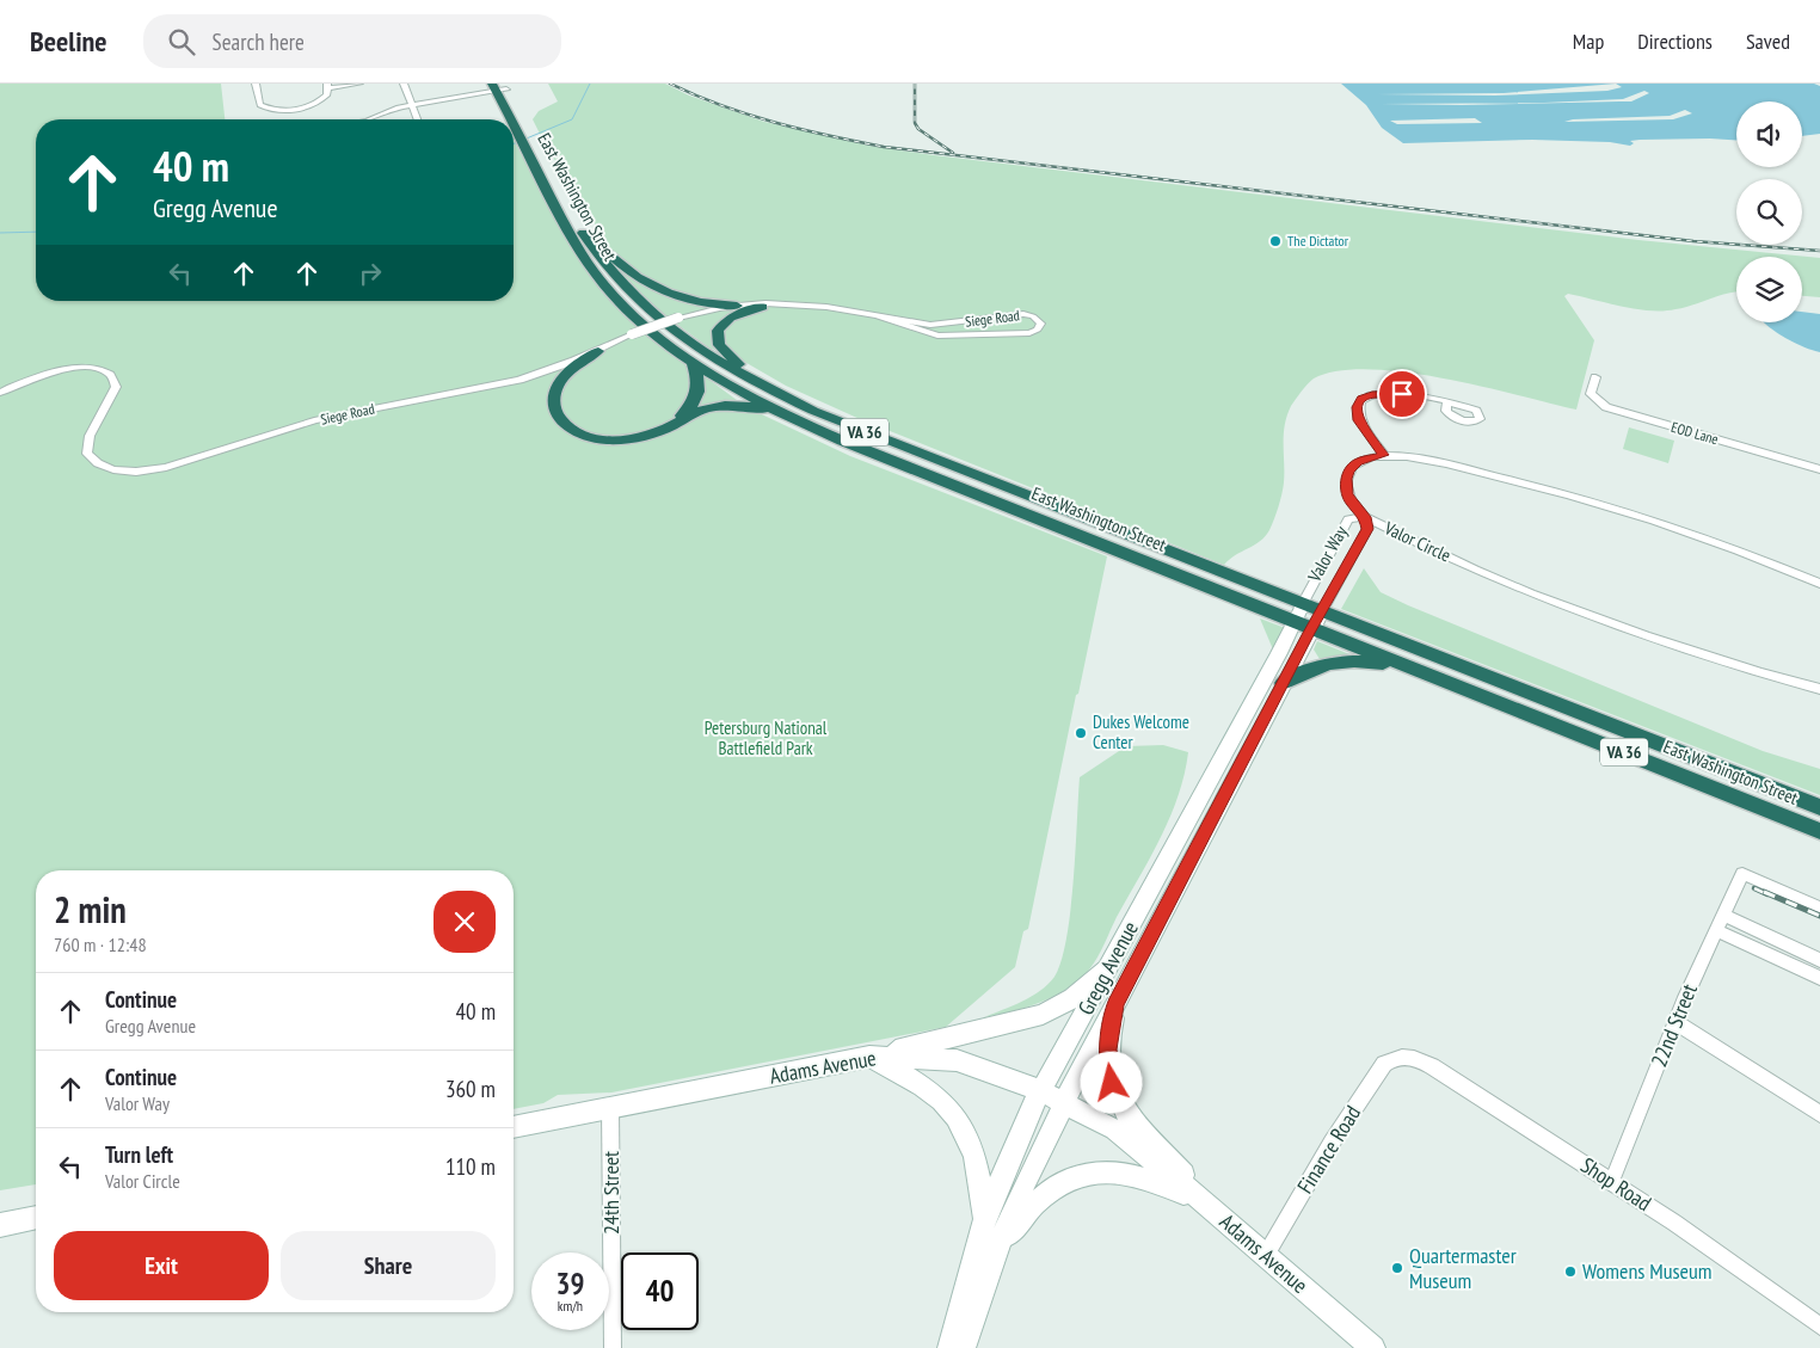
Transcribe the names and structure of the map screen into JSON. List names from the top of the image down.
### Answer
{
  "streets": {
    "highway": ["East Washington Street", "VA 36"],
    "street": [
      "Siege Road",
      "EOD Lane",
      "Valor Circle",
      "Valor Way",
      "Gregg Avenue",
      "22nd Street",
      "Adams Avenue",
      "Finance Road",
      "Shop Road",
      "24th Street"
    ]
  },
  "crossings": [
    ["East Washington Street", "Valor Way"],
    ["East Washington Street", "Gregg Avenue"],
    ["Valor Circle", "Valor Way"],
    ["Valor Way", "Gregg Avenue"],
    ["Gregg Avenue", "Adams Avenue"],
    ["22nd Street", "Shop Road"],
    ["Adams Avenue", "Finance Road"],
    ["Adams Avenue", "24th Street"],
    ["Finance Road", "Shop Road"]
  ],
  "parks": ["Petersburg National Battlefield Park"],
  "places": [
    "The Dictator",
    "Dukes Welcome Center",
    "Quartermaster Museum",
    "Womens Museum"
  ],
  "page": {
    "header": "Beeline",
    "search": "Search here",
    "nav": ["Map", "Directions", "Saved"],
    "turn": ["40 m", "Gregg Avenue"],
    "heading": ["2 min", "760 m · 12:48"],
    "list": [
      {
        "name": "Continue",
        "note": "Gregg Avenue",
        "value": "40 m"
      },
      {
        "name": "Continue",
        "note": "Valor Way",
        "value": "360 m"
      },
      {
        "name": "Turn left",
        "note": "Valor Circle",
        "value": "110 m"
      }
    ],
    "buttons": ["Exit", "Share"],
    "speed": "39 km/h",
    "limit": "40"
  }
}
